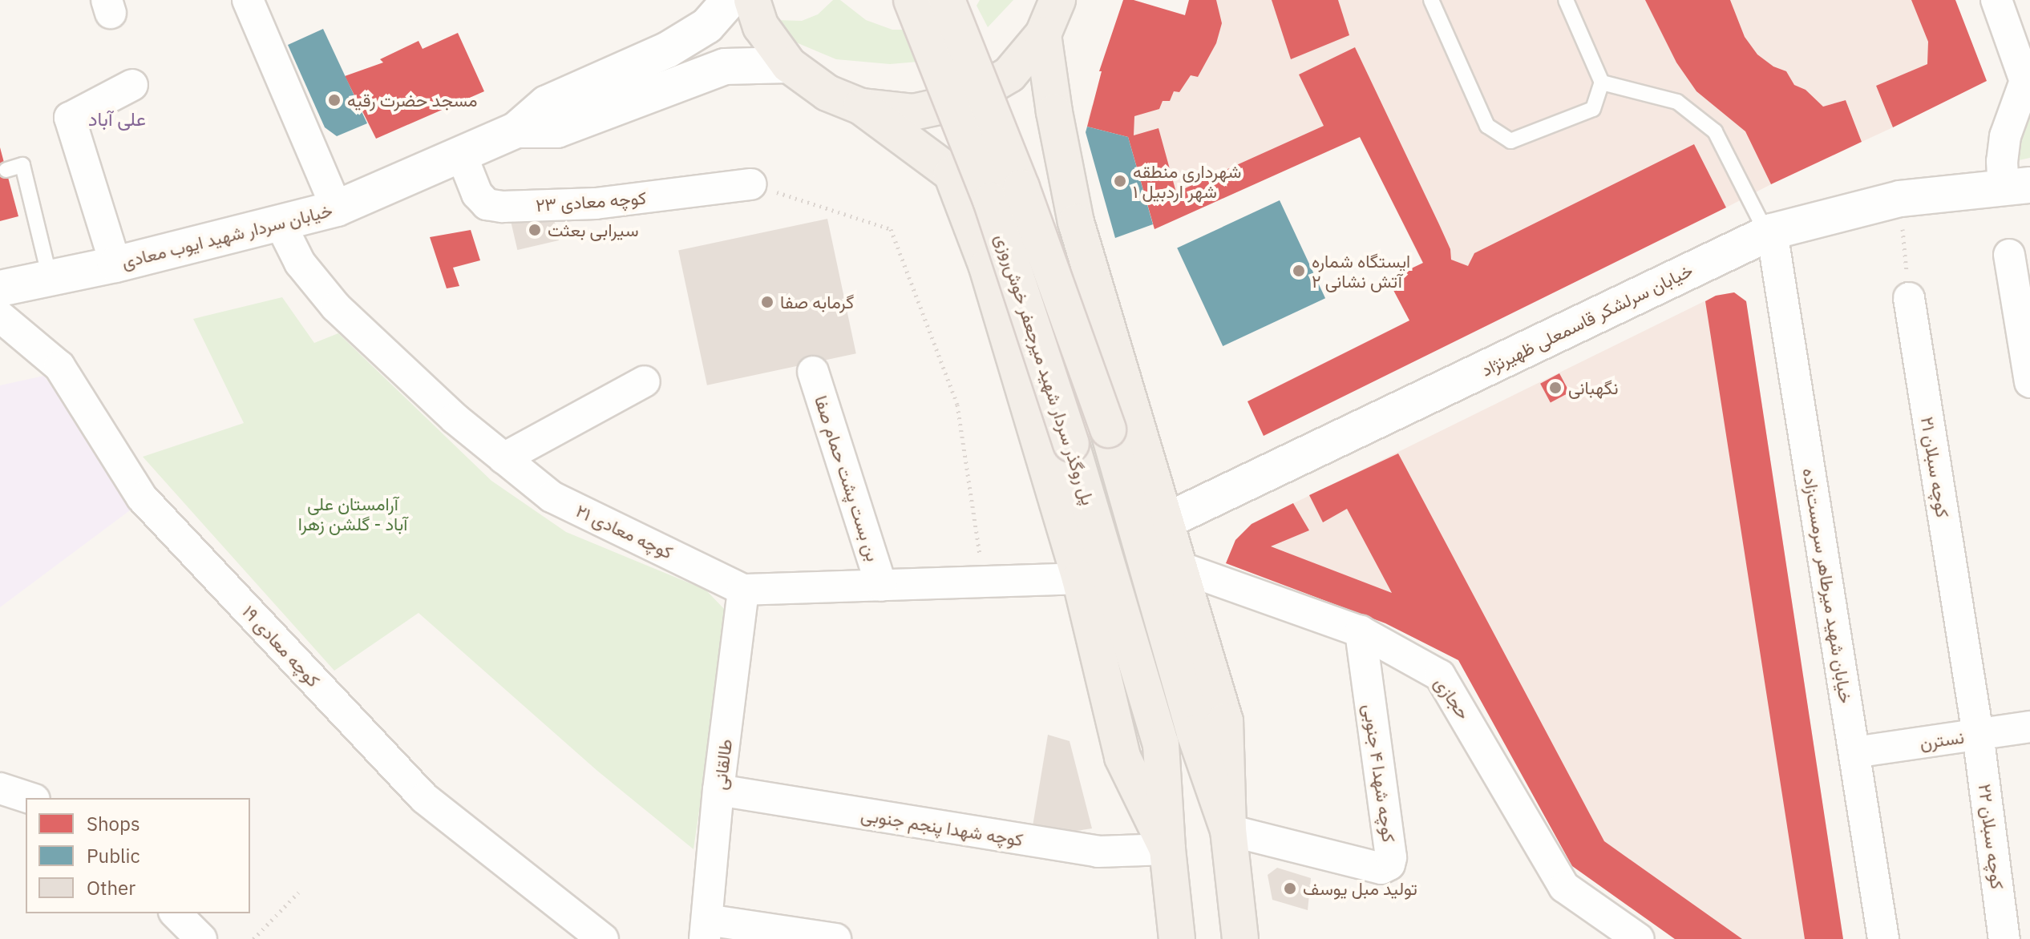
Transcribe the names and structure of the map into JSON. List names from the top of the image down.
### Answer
{
  "streets": {
    "main road": ["خیابان سردار شهید ایوب معادی", "خیابان سرلشکر قاسمعلی ظهیرنژاد", "پل روگذر سردار شهید میرجعفر خوش‌روزی"],
    "street": [
      "کوچه معادی ۲۳",
      "کوچه سبلان ۲۱",
      "بن بست پشت حمام صفا",
      "کوچه معادی ۲۱",
      "خیابان شهید میرطاهر سرمست‌زاده",
      "کوچه معادی ۱۹",
      "حجازی",
      "نسترن",
      "طالقانی",
      "کوچه شهدا ۴ جنوبی",
      "کوچه شهدا پنجم جنوبی",
      "کوچه سبلان ۲۲"
    ]
  },
  "crossings": [
    ["کوچه معادی ۲۳", "خیابان سردار شهید ایوب معادی"],
    ["خیابان سردار شهید ایوب معادی", "کوچه معادی ۲۱"],
    ["خیابان سرلشکر قاسمعلی ظهیرنژاد", "خیابان شهید میرطاهر سرمست‌زاده"],
    ["پل روگذر سردار شهید میرجعفر خوش‌روزی", "کوچه شهدا ۴ جنوبی"],
    ["پل روگذر سردار شهید میرجعفر خوش‌روزی", "کوچه شهدا پنجم جنوبی"],
    ["کوچه سبلان ۲۱", "نسترن"],
    ["کوچه سبلان ۲۱", "کوچه سبلان ۲۲"],
    ["بن بست پشت حمام صفا", "کوچه معادی ۲۱"],
    ["کوچه معادی ۲۱", "طالقانی"],
    ["خیابان شهید میرطاهر سرمست‌زاده", "نسترن"],
    ["حجازی", "کوچه شهدا ۴ جنوبی"],
    ["نسترن", "کوچه سبلان ۲۲"],
    ["طالقانی", "کوچه شهدا پنجم جنوبی"]
  ],
  "districts": ["علی آباد"],
  "parks": ["آرامستان علی آباد - گلشن زهرا"],
  "places": [
    "مسجد حضرت رقیه",
    "شهرداری منطقه ۱ شهر اردبیل",
    "سیرابی بعثت",
    "ایستگاه شماره ۲ آتش نشانی",
    "گرمابه صفا",
    "نگهبانی",
    "تولید مبل یوسف"
  ],
  "legend": ["Shops", "Public", "Other"]
}
